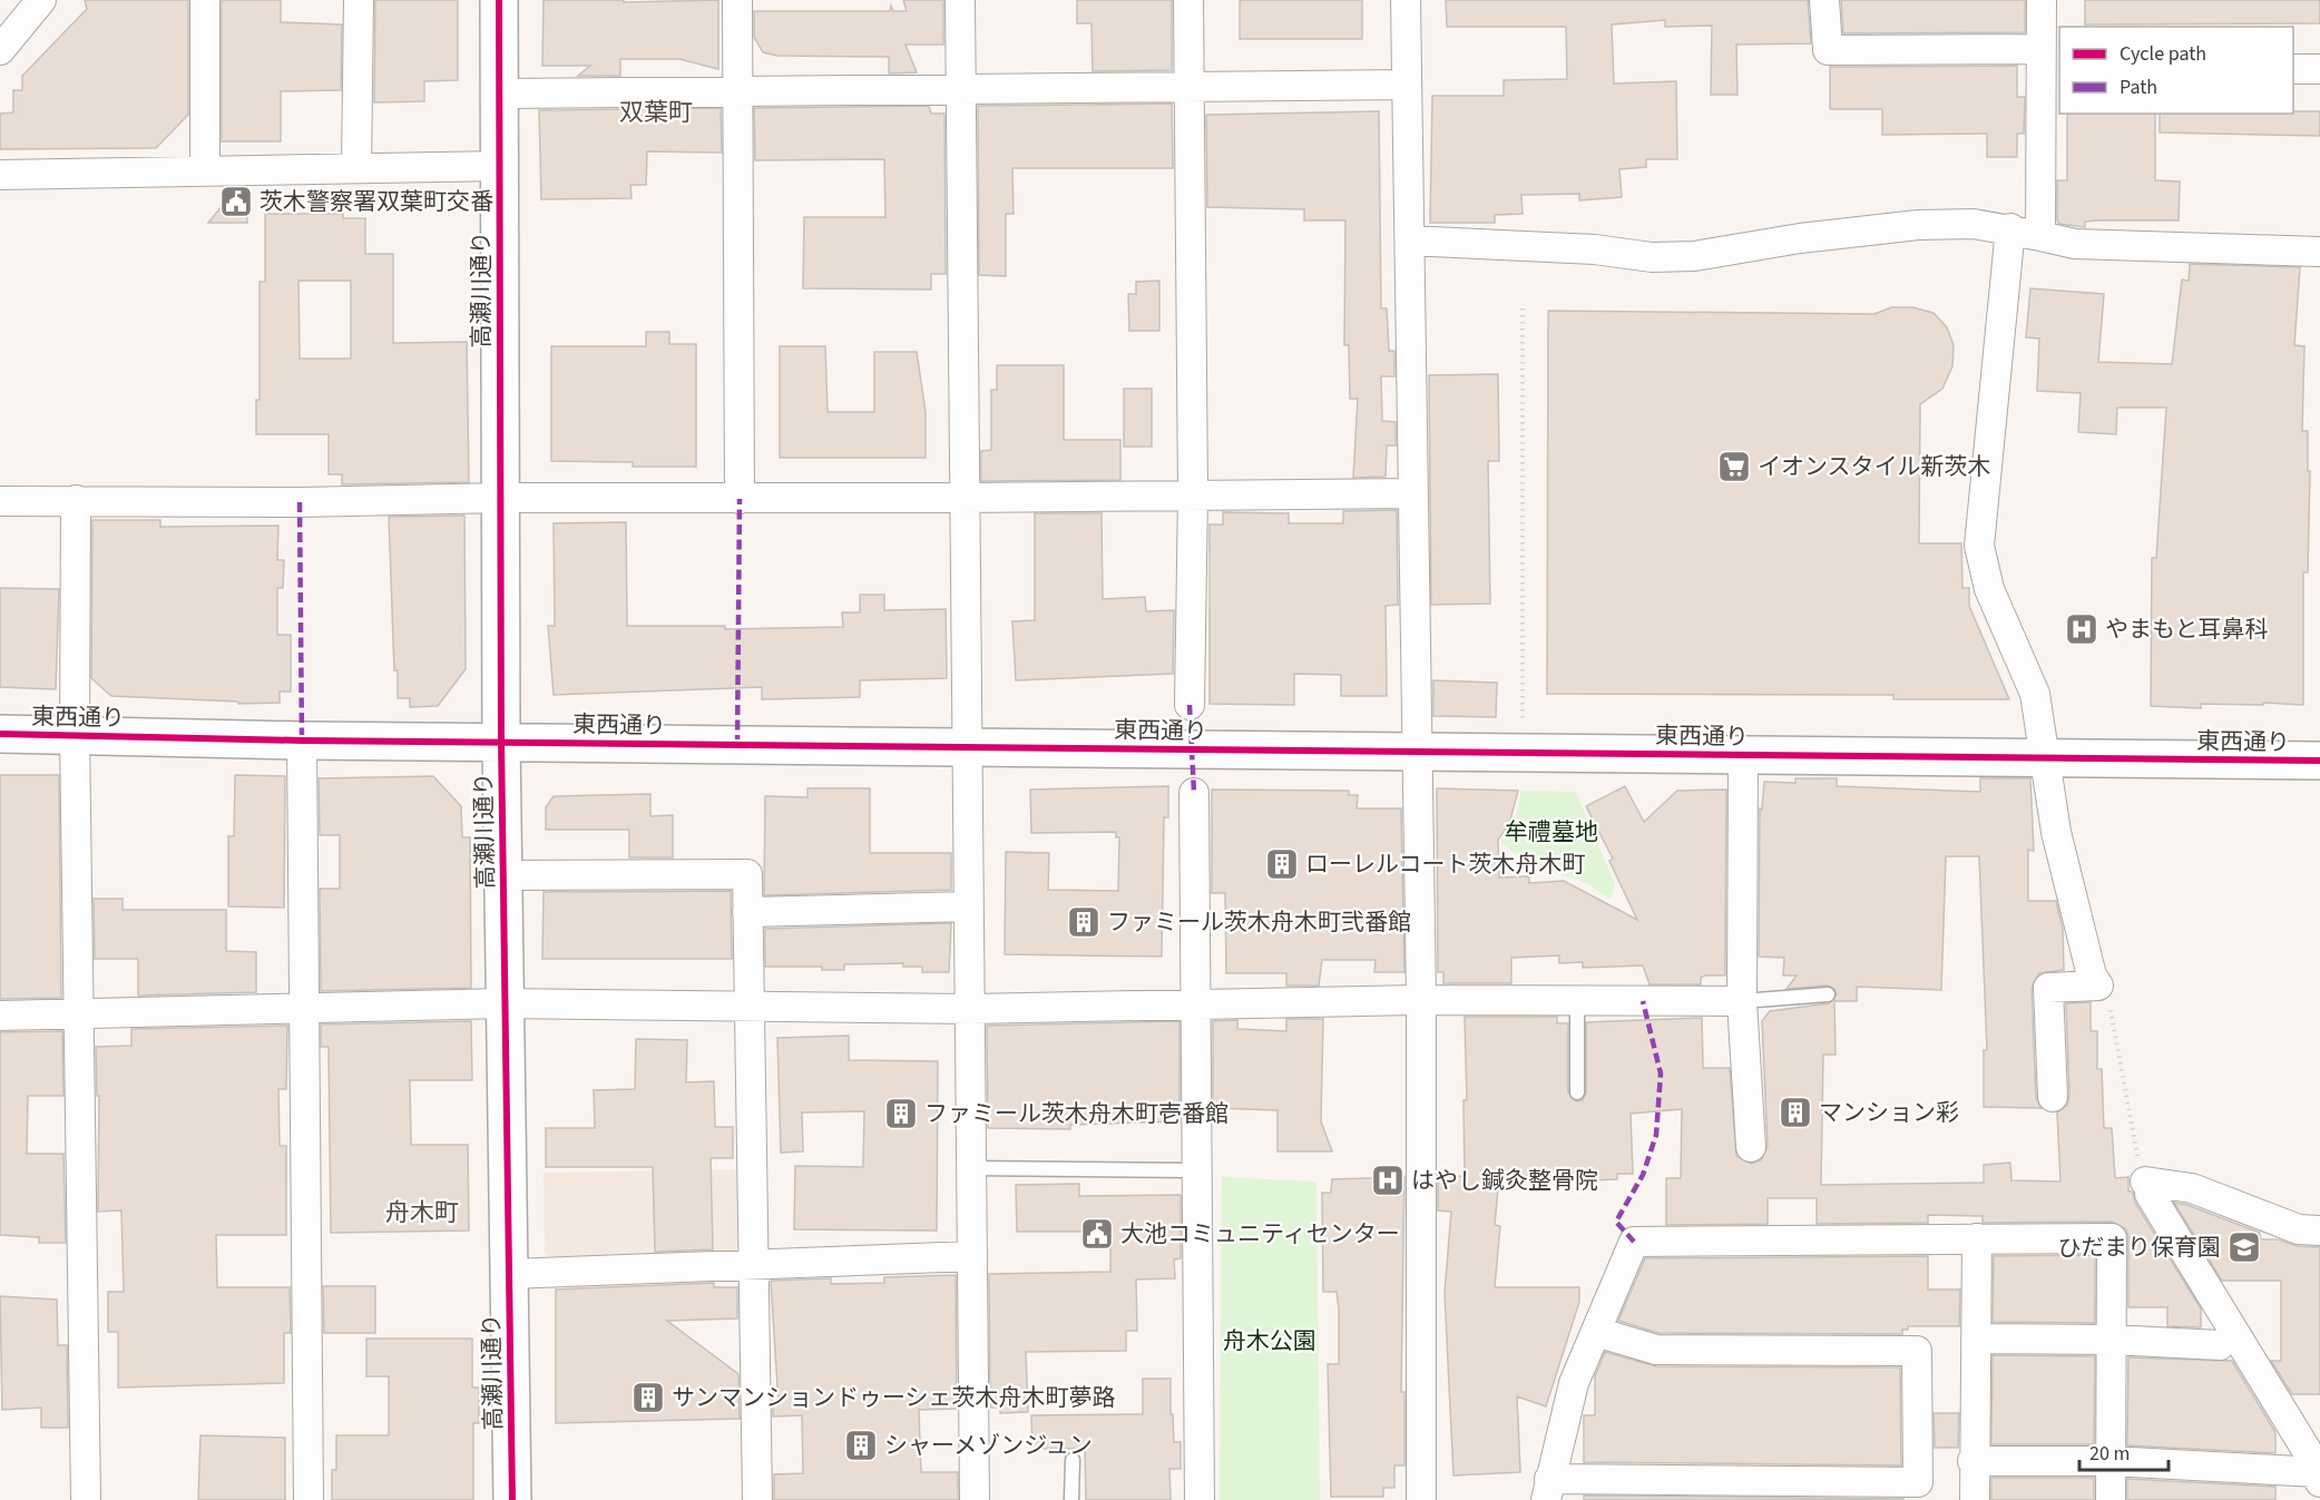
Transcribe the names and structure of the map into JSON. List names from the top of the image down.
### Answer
{
  "streets": {
    "street": ["高瀬川通り", "東西通り"]
  },
  "crossings": [
    ["高瀬川通り", "東西通り"]
  ],
  "districts": ["双葉町", "舟木町"],
  "parks": ["牟禮墓地", "舟木公園"],
  "places": {
    "public building": ["茨木警察署双葉町交番", "大池コミュニティセンター"],
    "supermarket": ["イオンスタイル新茨木"],
    "hospital": ["やまもと耳鼻科", "はやし鍼灸整骨院"],
    "building": [
      "ローレルコート茨木舟木町",
      "ファミール茨木舟木町弐番館",
      "マンション彩",
      "ファミール茨木舟木町壱番館",
      "サンマンションドゥーシェ茨木舟木町夢路",
      "シャーメゾンジュン"
    ],
    "school or university": ["ひだまり保育園"]
  },
  "legend": ["Cycle path", "Path"],
  "scale_bar": "20 m"
}
